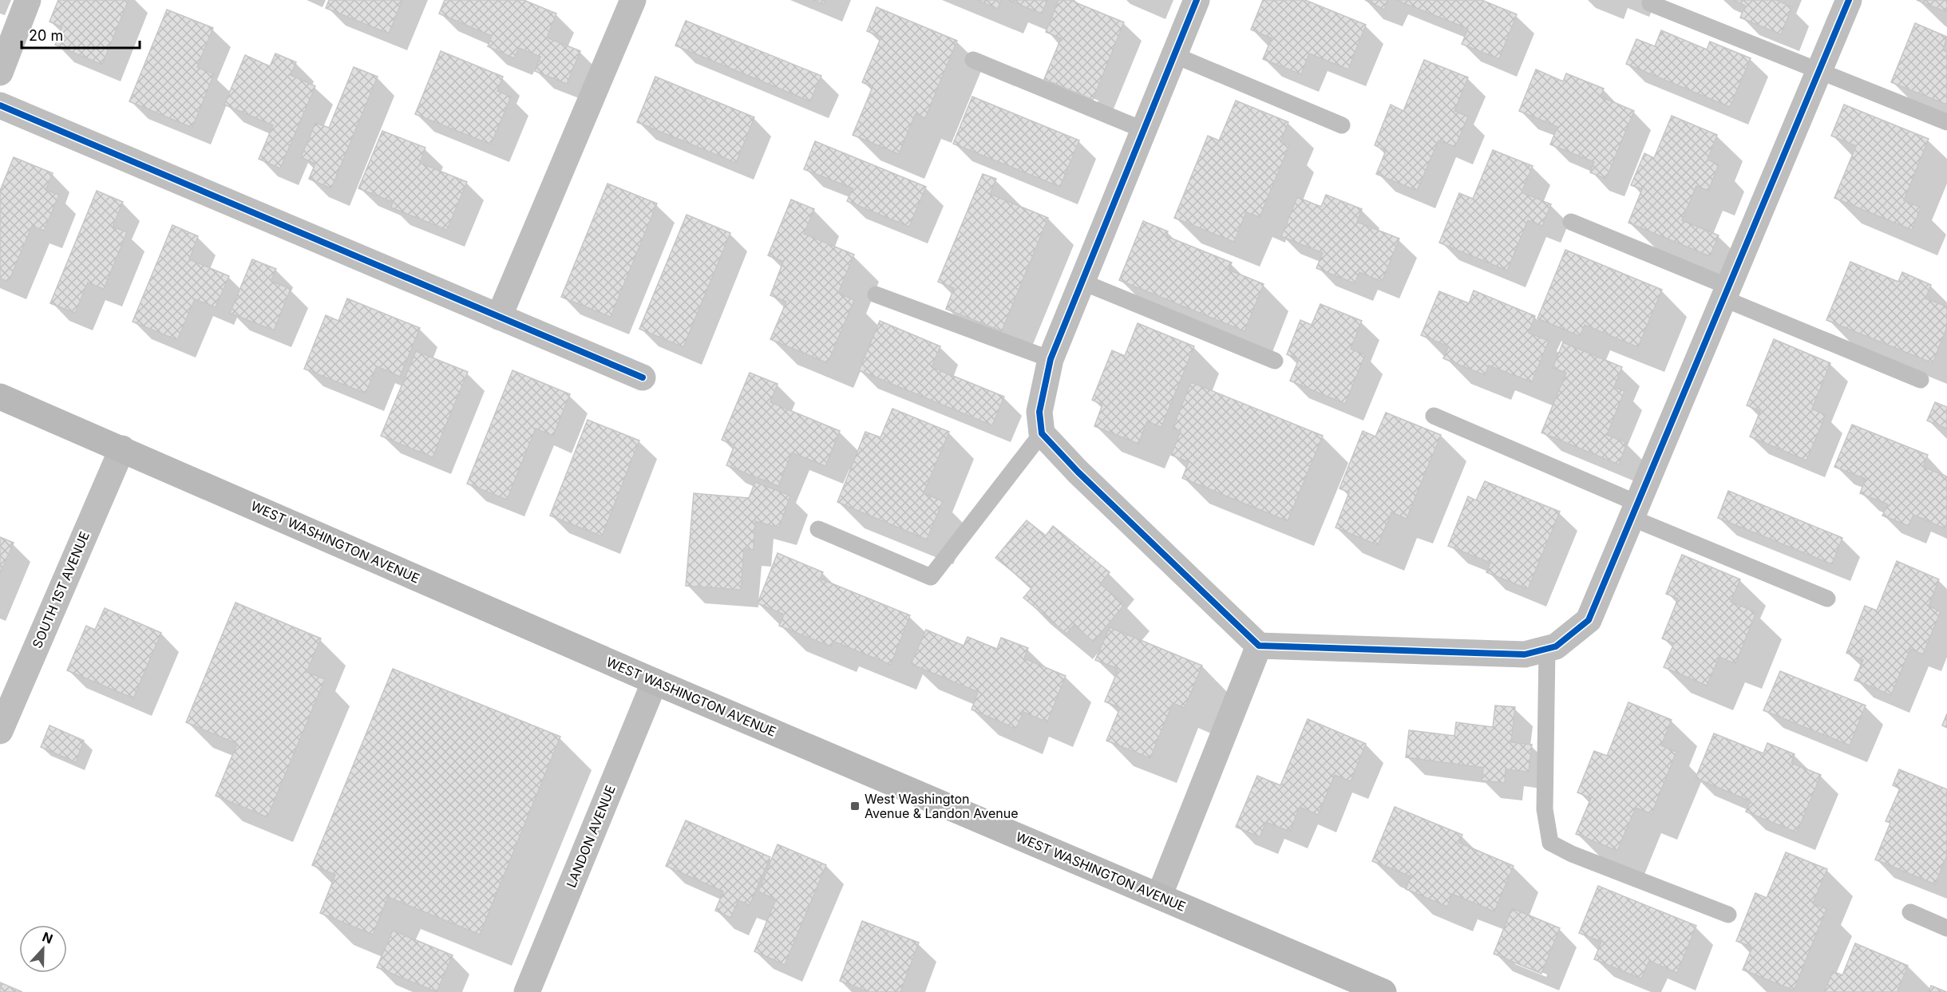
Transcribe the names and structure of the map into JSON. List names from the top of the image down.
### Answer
{
  "streets": {
    "main road": ["WEST WASHINGTON AVENUE"],
    "street": ["SOUTH 1ST AVENUE", "LANDON AVENUE"]
  },
  "crossings": [
    ["WEST WASHINGTON AVENUE", "SOUTH 1ST AVENUE"],
    ["WEST WASHINGTON AVENUE", "LANDON AVENUE"]
  ],
  "places": {
    "transit": ["West Washington Avenue & Landon Avenue"]
  },
  "scale_bar": "20 m",
  "north": "top"
}
